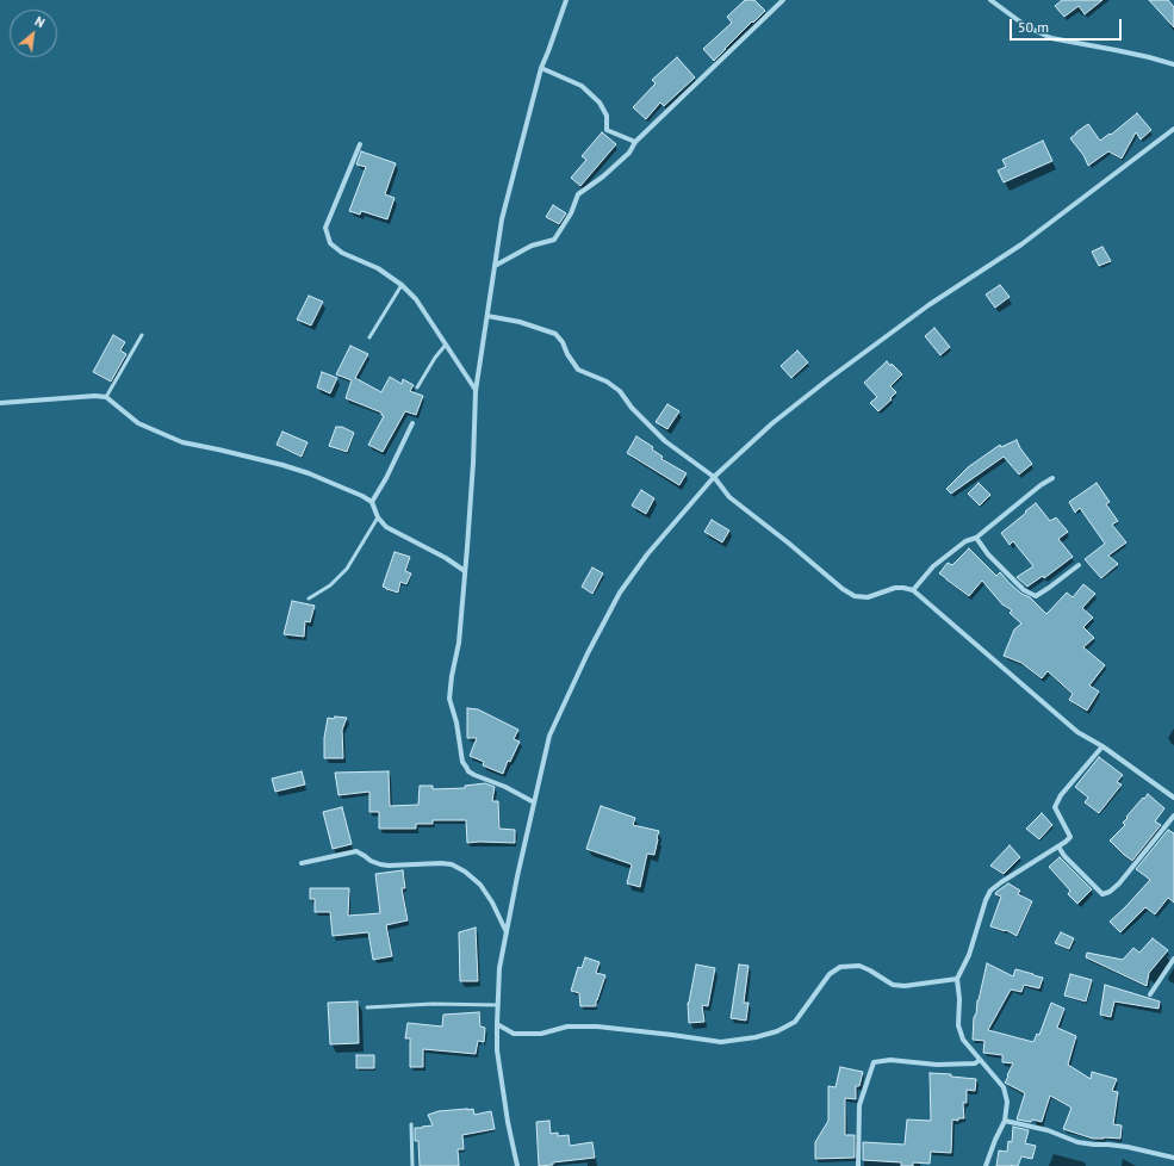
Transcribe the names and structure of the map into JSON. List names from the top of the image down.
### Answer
{
  "scale_bar": "50 m",
  "north": "top right"
}
